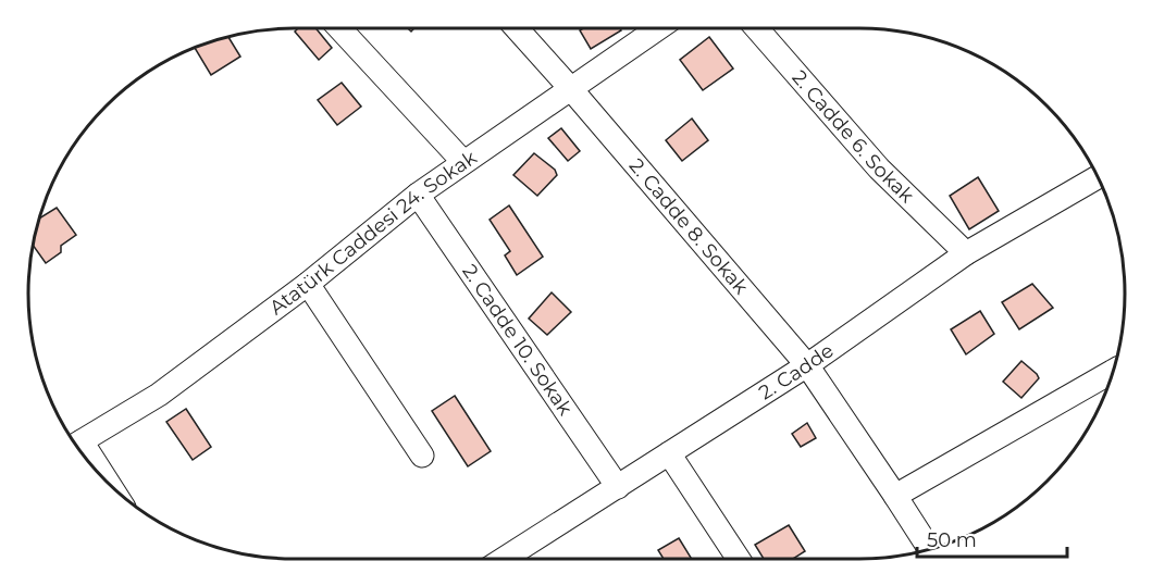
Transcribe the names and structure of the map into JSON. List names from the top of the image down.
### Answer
{
  "streets": {
    "street": [
      "2. Cadde 6. Sokak",
      "2. Cadde 8. Sokak",
      "Atatürk Caddesi 24. Sokak",
      "2. Cadde 10. Sokak",
      "2. Cadde"
    ]
  },
  "crossings": [
    ["2. Cadde 6. Sokak", "2. Cadde"],
    ["2. Cadde 8. Sokak", "Atatürk Caddesi 24. Sokak"],
    ["2. Cadde 8. Sokak", "2. Cadde"],
    ["Atatürk Caddesi 24. Sokak", "2. Cadde 10. Sokak"],
    ["2. Cadde 10. Sokak", "2. Cadde"]
  ],
  "scale_bar": "50 m"
}
